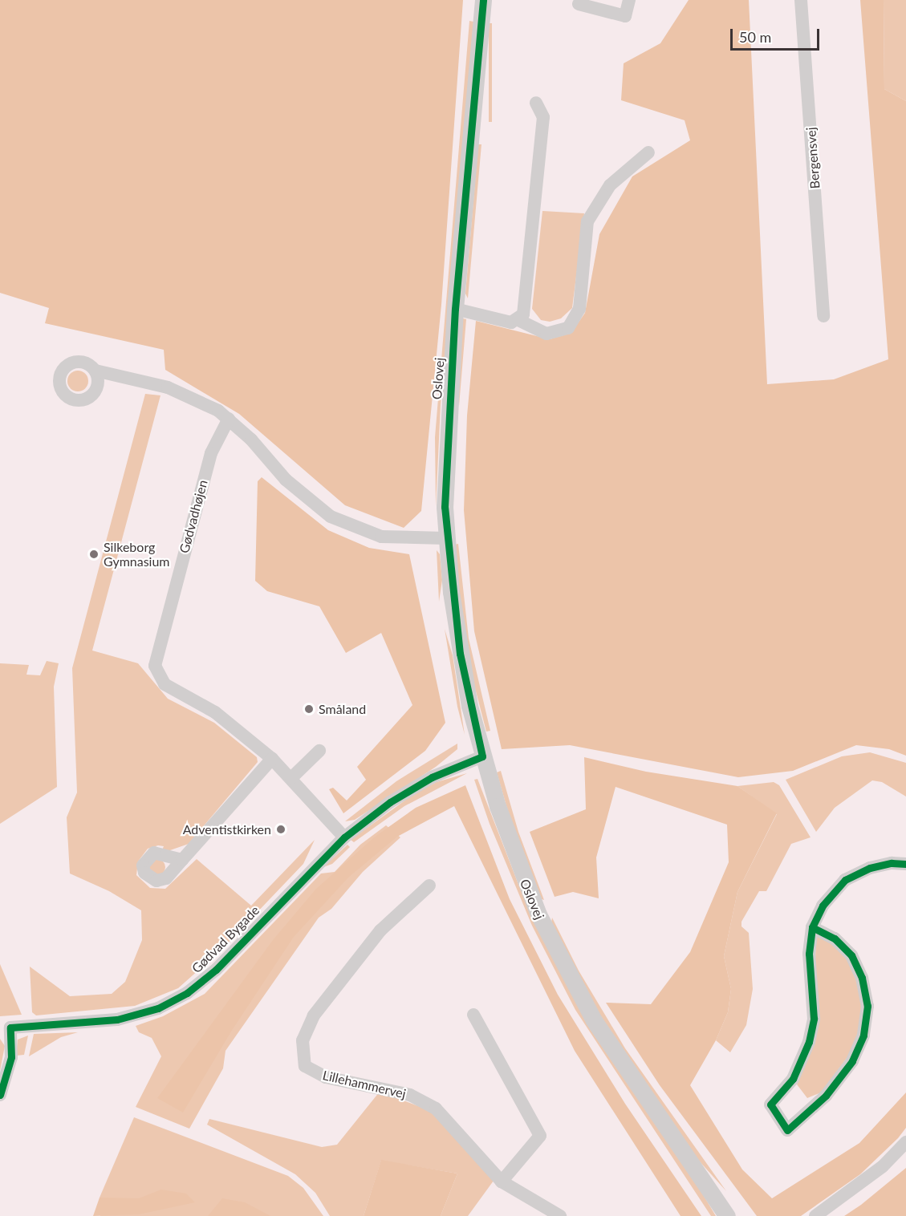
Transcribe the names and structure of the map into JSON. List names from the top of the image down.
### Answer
{
  "streets": {
    "street": [
      "Bergensvej",
      "Oslovej",
      "Gødvadhøjen",
      "Gødvad Bygade",
      "Lillehammervej"
    ]
  },
  "crossings": [
    ["Oslovej", "Gødvad Bygade"],
    ["Gødvadhøjen", "Gødvad Bygade"]
  ],
  "places": ["Silkeborg Gymnasium", "Småland", "Adventistkirken"],
  "scale_bar": "50 m"
}
